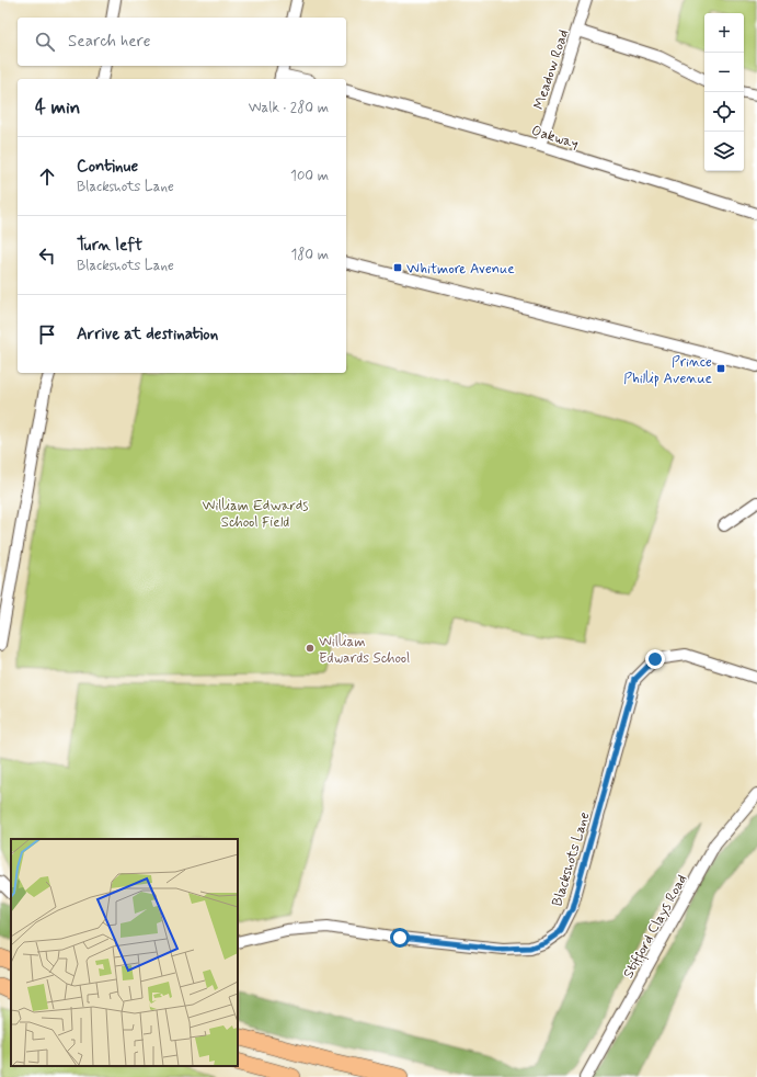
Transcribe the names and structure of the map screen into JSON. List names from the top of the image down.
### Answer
{
  "streets": {
    "street": [
      "Meadow Road",
      "Oakway",
      "Blackshots Lane",
      "Stifford Clays Road"
    ]
  },
  "crossings": [
    ["Meadow Road", "Oakway"]
  ],
  "parks": ["William Edwards School Field"],
  "places": {
    "transit": ["Whitmore Avenue", "Prince Phillip Avenue"],
    "other": ["William Edwards School"]
  },
  "page": {
    "map_buttons": ["+", "−"],
    "search": "Search here",
    "heading": ["4 min", "Walk · 280 m"],
    "list": [
      ["Continue", "Blackshots Lane", "100 m"],
      ["Turn left", "Blackshots Lane", "180 m"],
      "Arrive at destination"
    ]
  }
}
